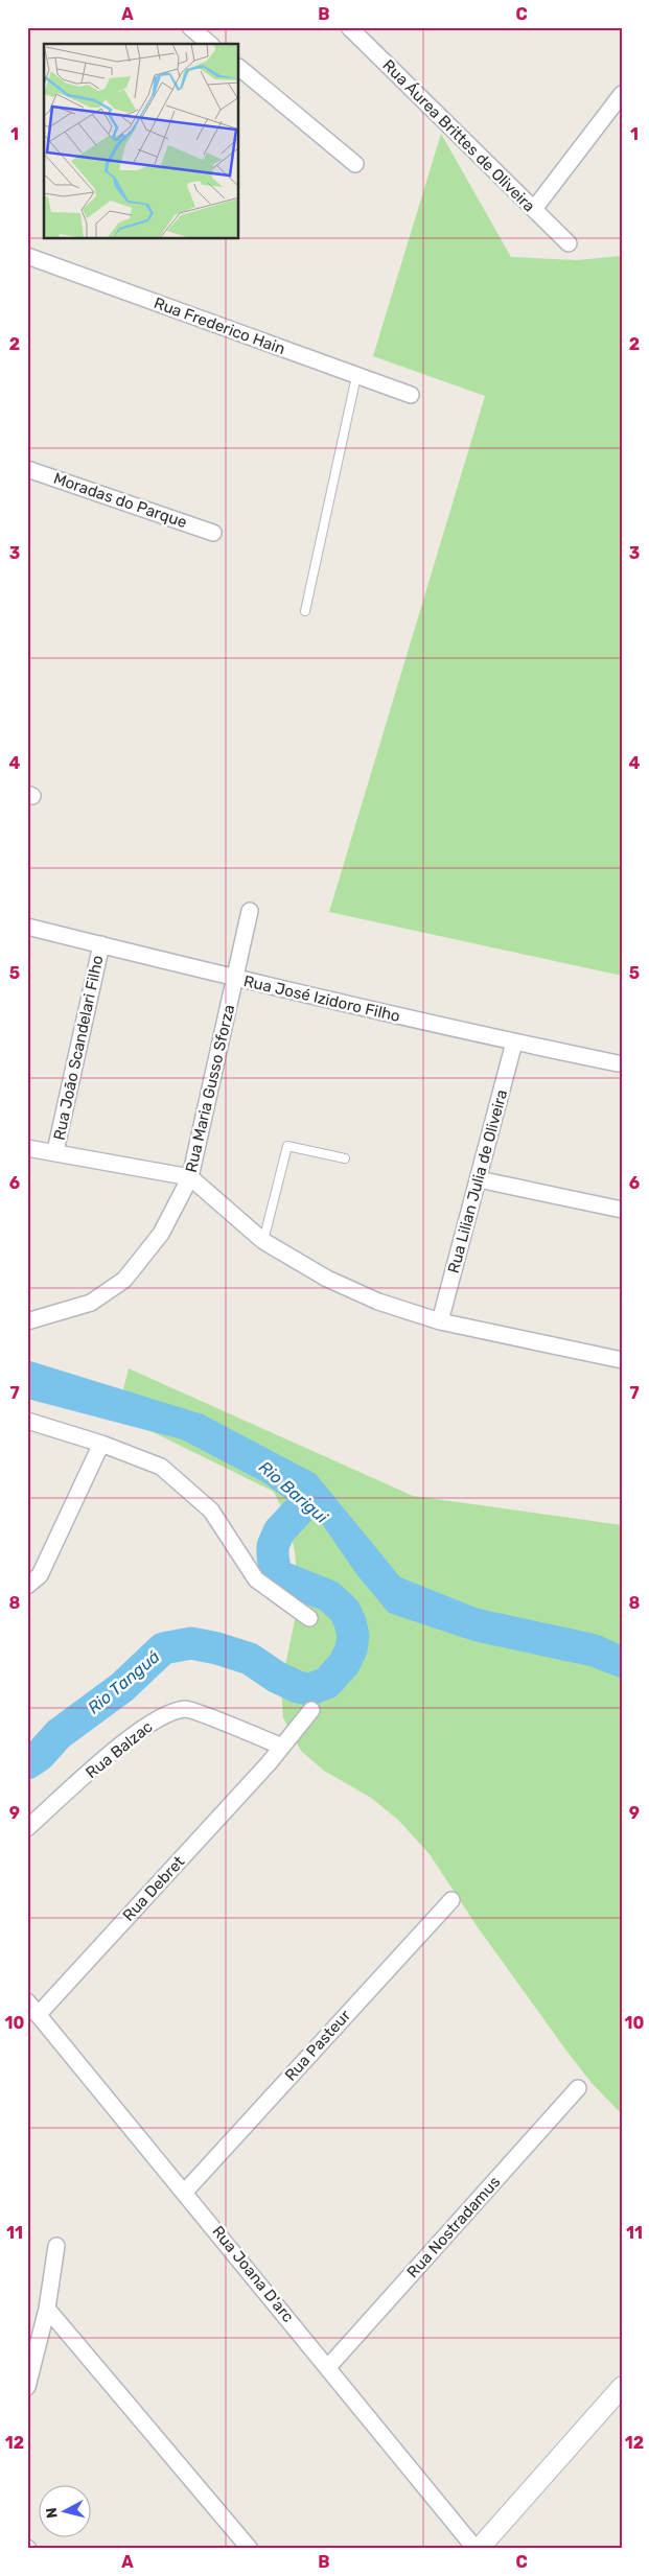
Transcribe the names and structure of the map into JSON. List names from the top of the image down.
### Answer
{
  "streets": {
    "street": [
      "Rua Áurea Brittes de Oliveira",
      "Rua Frederico Hain",
      "Moradas do Parque",
      "Rua José Izidoro Filho",
      "Rua João Scandelari Filho",
      "Rua Maria Gusso Sforza",
      "Rua Lilian Julia de Oliveira",
      "Rua Balzac",
      "Rua Debret",
      "Rua Pasteur",
      "Rua Nostradamus",
      "Rua Joana D'arc"
    ]
  },
  "crossings": [
    ["Rua José Izidoro Filho", "Rua João Scandelari Filho"],
    ["Rua José Izidoro Filho", "Rua Maria Gusso Sforza"],
    ["Rua José Izidoro Filho", "Rua Lilian Julia de Oliveira"],
    ["Rua Balzac", "Rua Debret"],
    ["Rua Debret", "Rua Joana D'arc"],
    ["Rua Pasteur", "Rua Joana D'arc"],
    ["Rua Nostradamus", "Rua Joana D'arc"]
  ],
  "water": ["Rio Barigui", "Rio Tanguá"],
  "north": "left",
  "grid": {
    "columns": ["A", "B", "C"],
    "rows": [
      "1",
      "2",
      "3",
      "4",
      "5",
      "6",
      "7",
      "8",
      "9",
      "10",
      "11",
      "12"
    ]
  }
}
